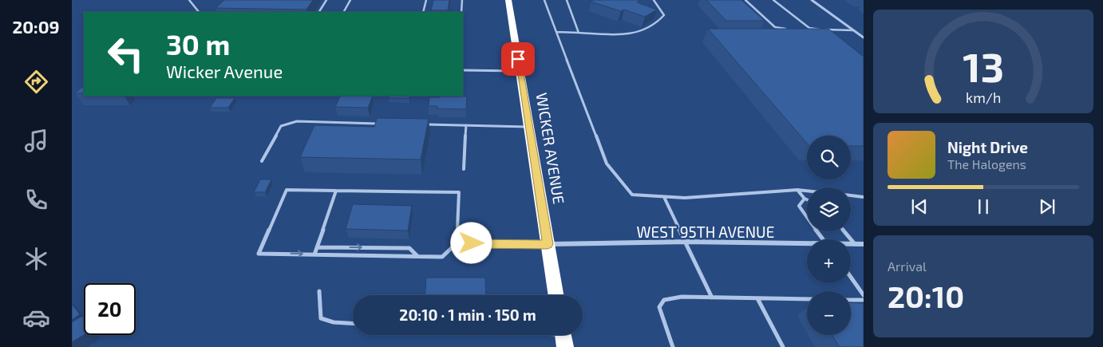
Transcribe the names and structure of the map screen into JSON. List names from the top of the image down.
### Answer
{
  "streets": {
    "highway": ["WICKER AVENUE"],
    "street": ["WEST 95TH AVENUE"]
  },
  "crossings": [
    ["WICKER AVENUE", "WEST 95TH AVENUE"]
  ],
  "page": {
    "tabs": "20:09",
    "turn": ["30 m", "Wicker Avenue"],
    "song": ["Night Drive", "The Halogens"],
    "map_buttons": ["+", "−"],
    "tile": ["Arrival", "20:10"],
    "limit": "20",
    "trip": "20:10 · 1 min · 150 m",
    "gauge": ["13", "km/h"]
  }
}
